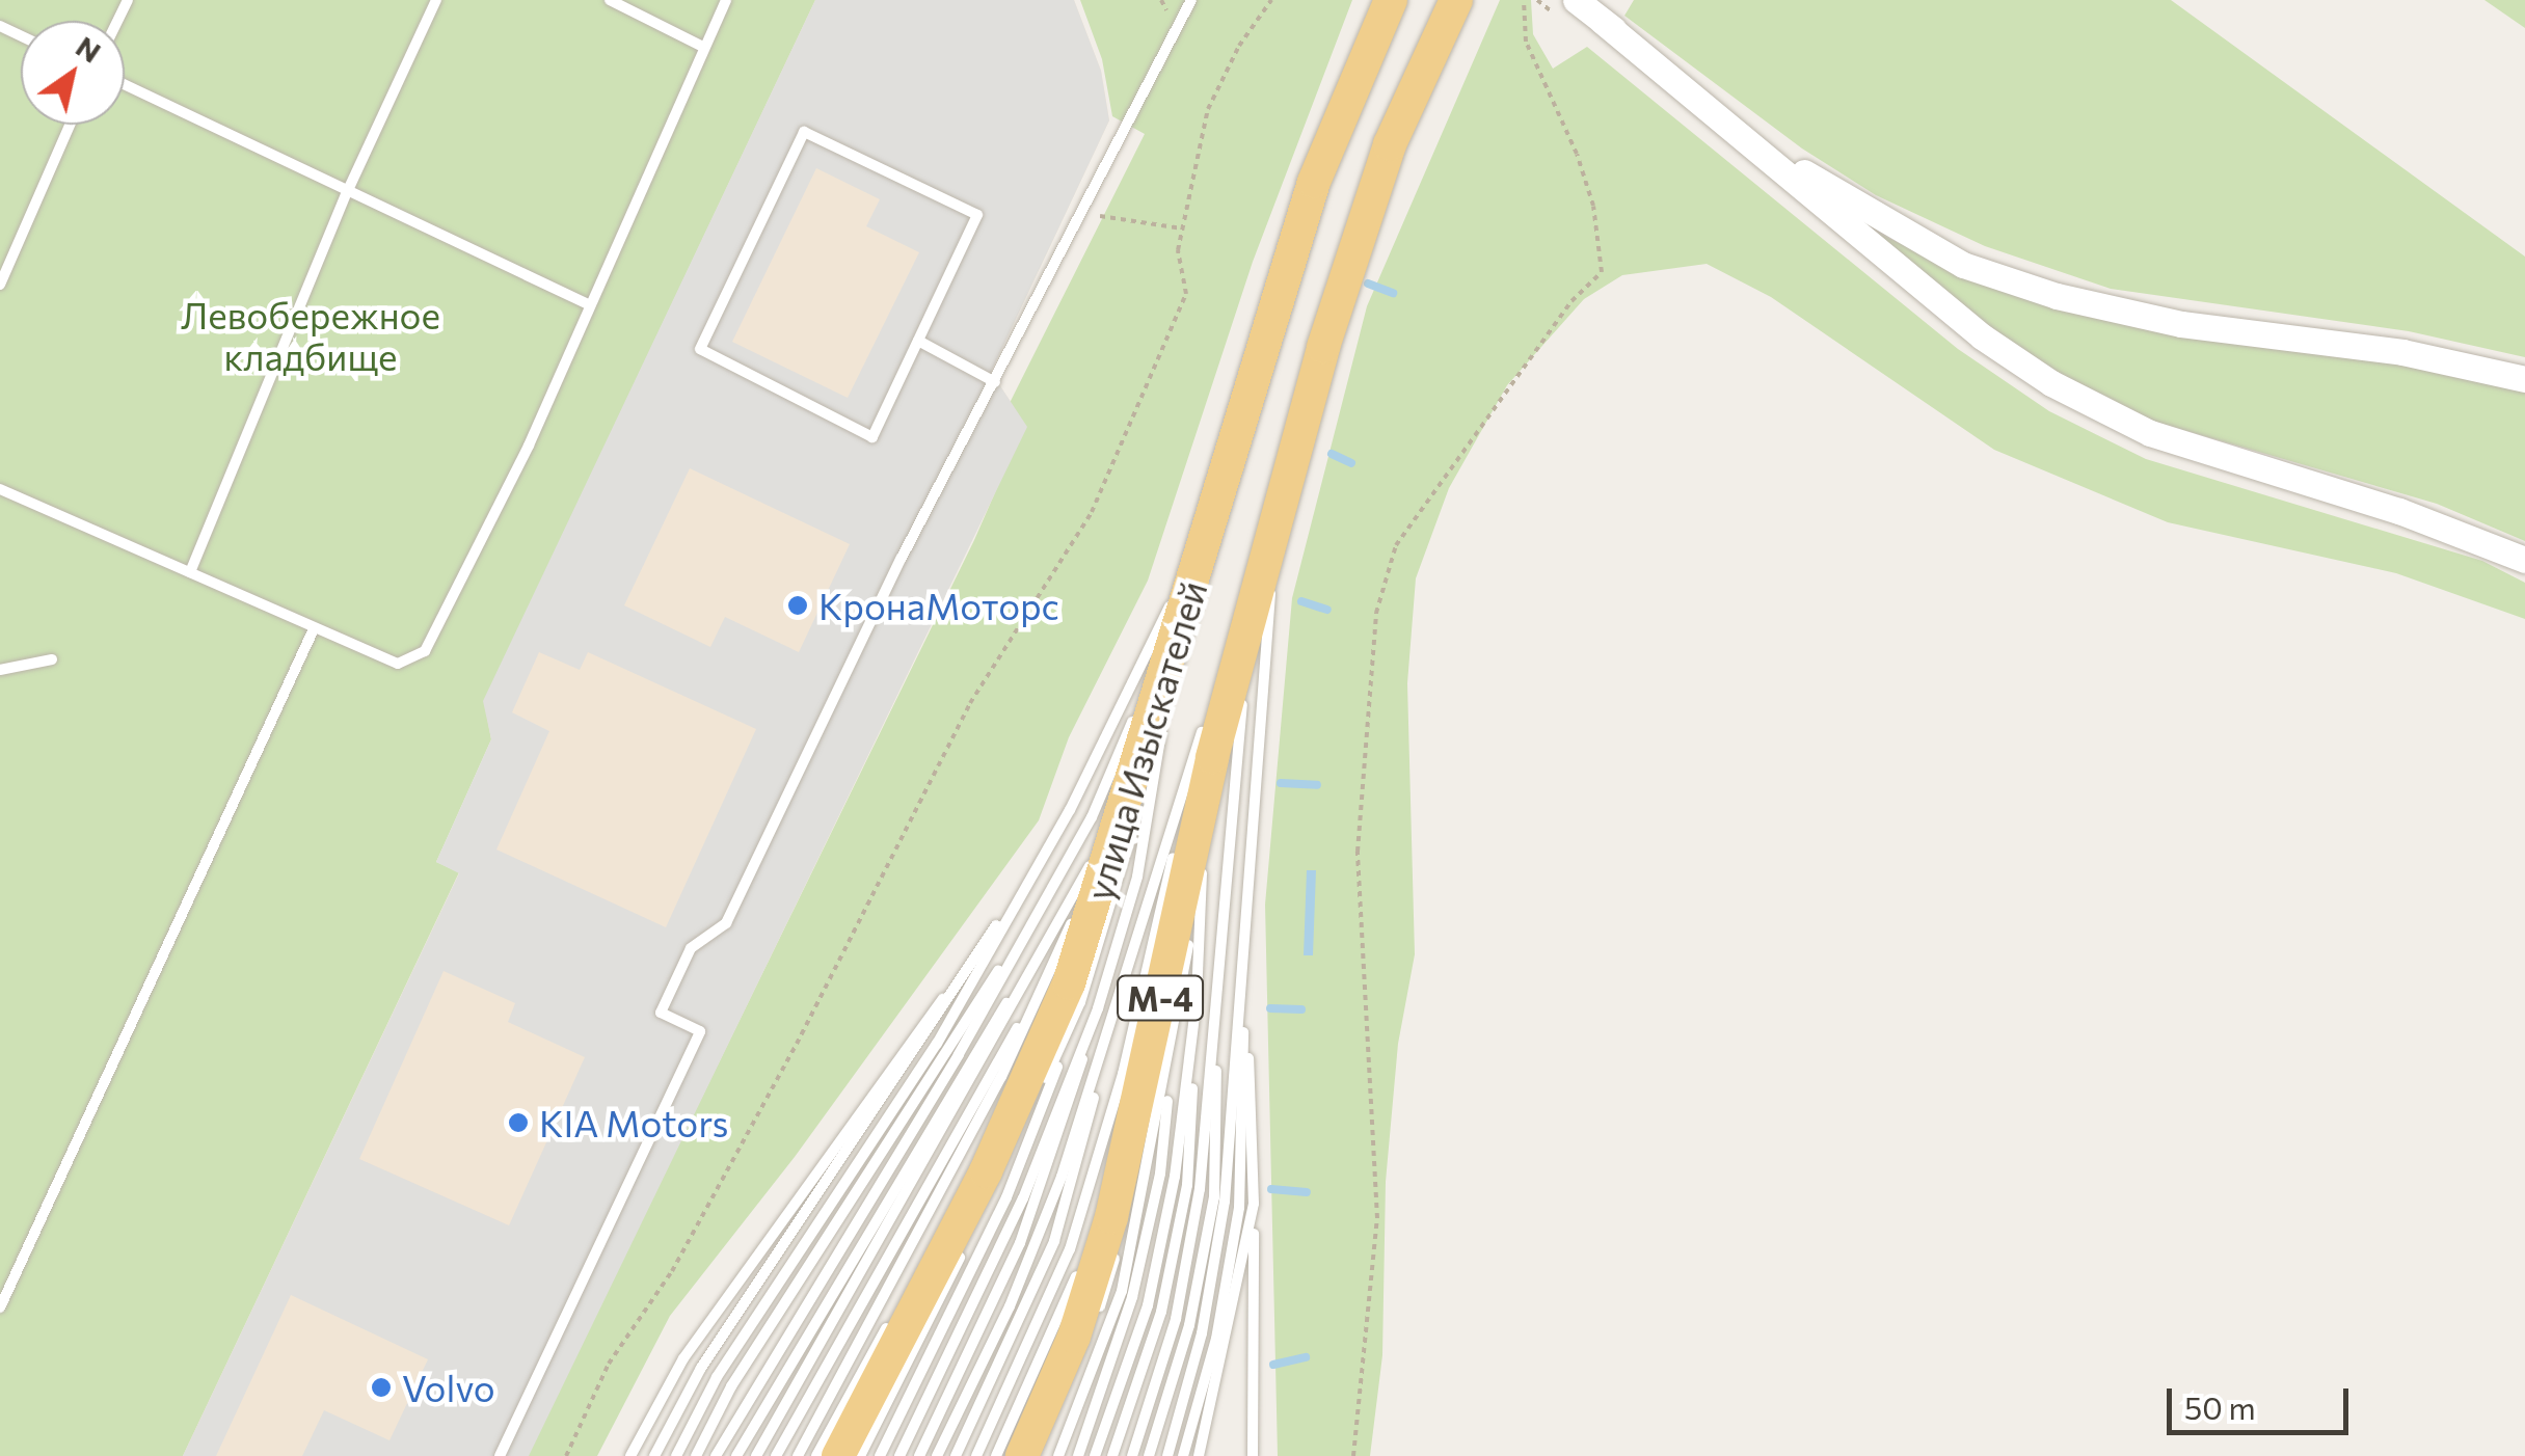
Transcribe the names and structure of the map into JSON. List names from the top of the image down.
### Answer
{
  "streets": {
    "highway": ["улица Изыскателей", "М-4"]
  },
  "parks": ["Левобережное кладбище"],
  "places": ["КронаМоторс", "KIA Motors", "Volvo"],
  "scale_bar": "50 m",
  "north": "top right"
}
